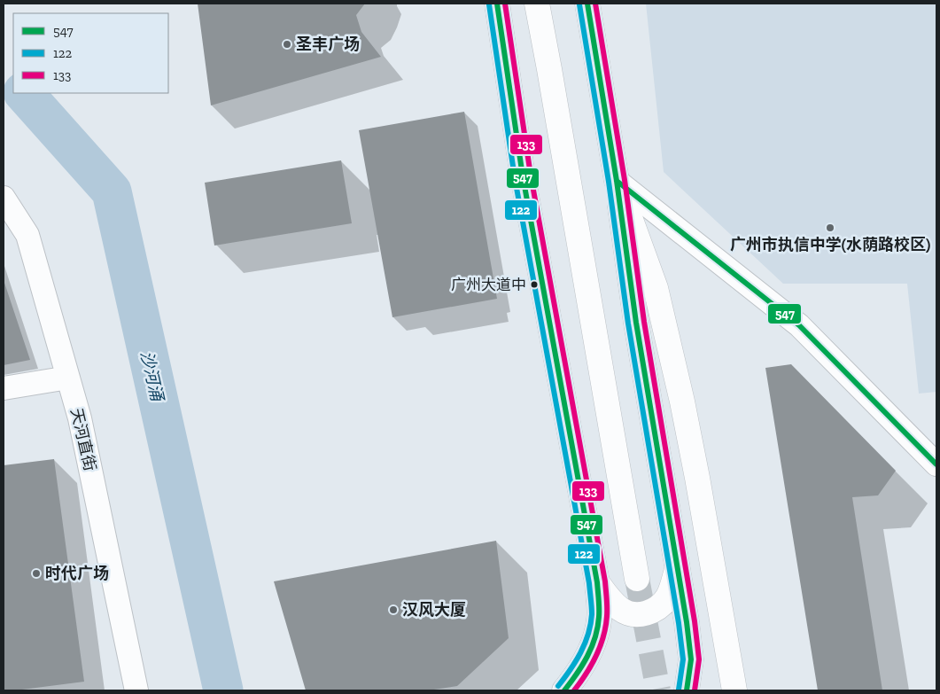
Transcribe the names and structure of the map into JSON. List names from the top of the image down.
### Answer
{
  "streets": {
    "street": ["天河直街"]
  },
  "water": ["沙河涌"],
  "places": [
    "圣丰广场",
    "广州市执信中学(水荫路校区)",
    "广州大道中",
    "时代广场",
    "汉风大厦"
  ],
  "lines": ["transit line 547", "transit line 133", "transit line 122"],
  "legend": ["547", "122", "133"]
}
